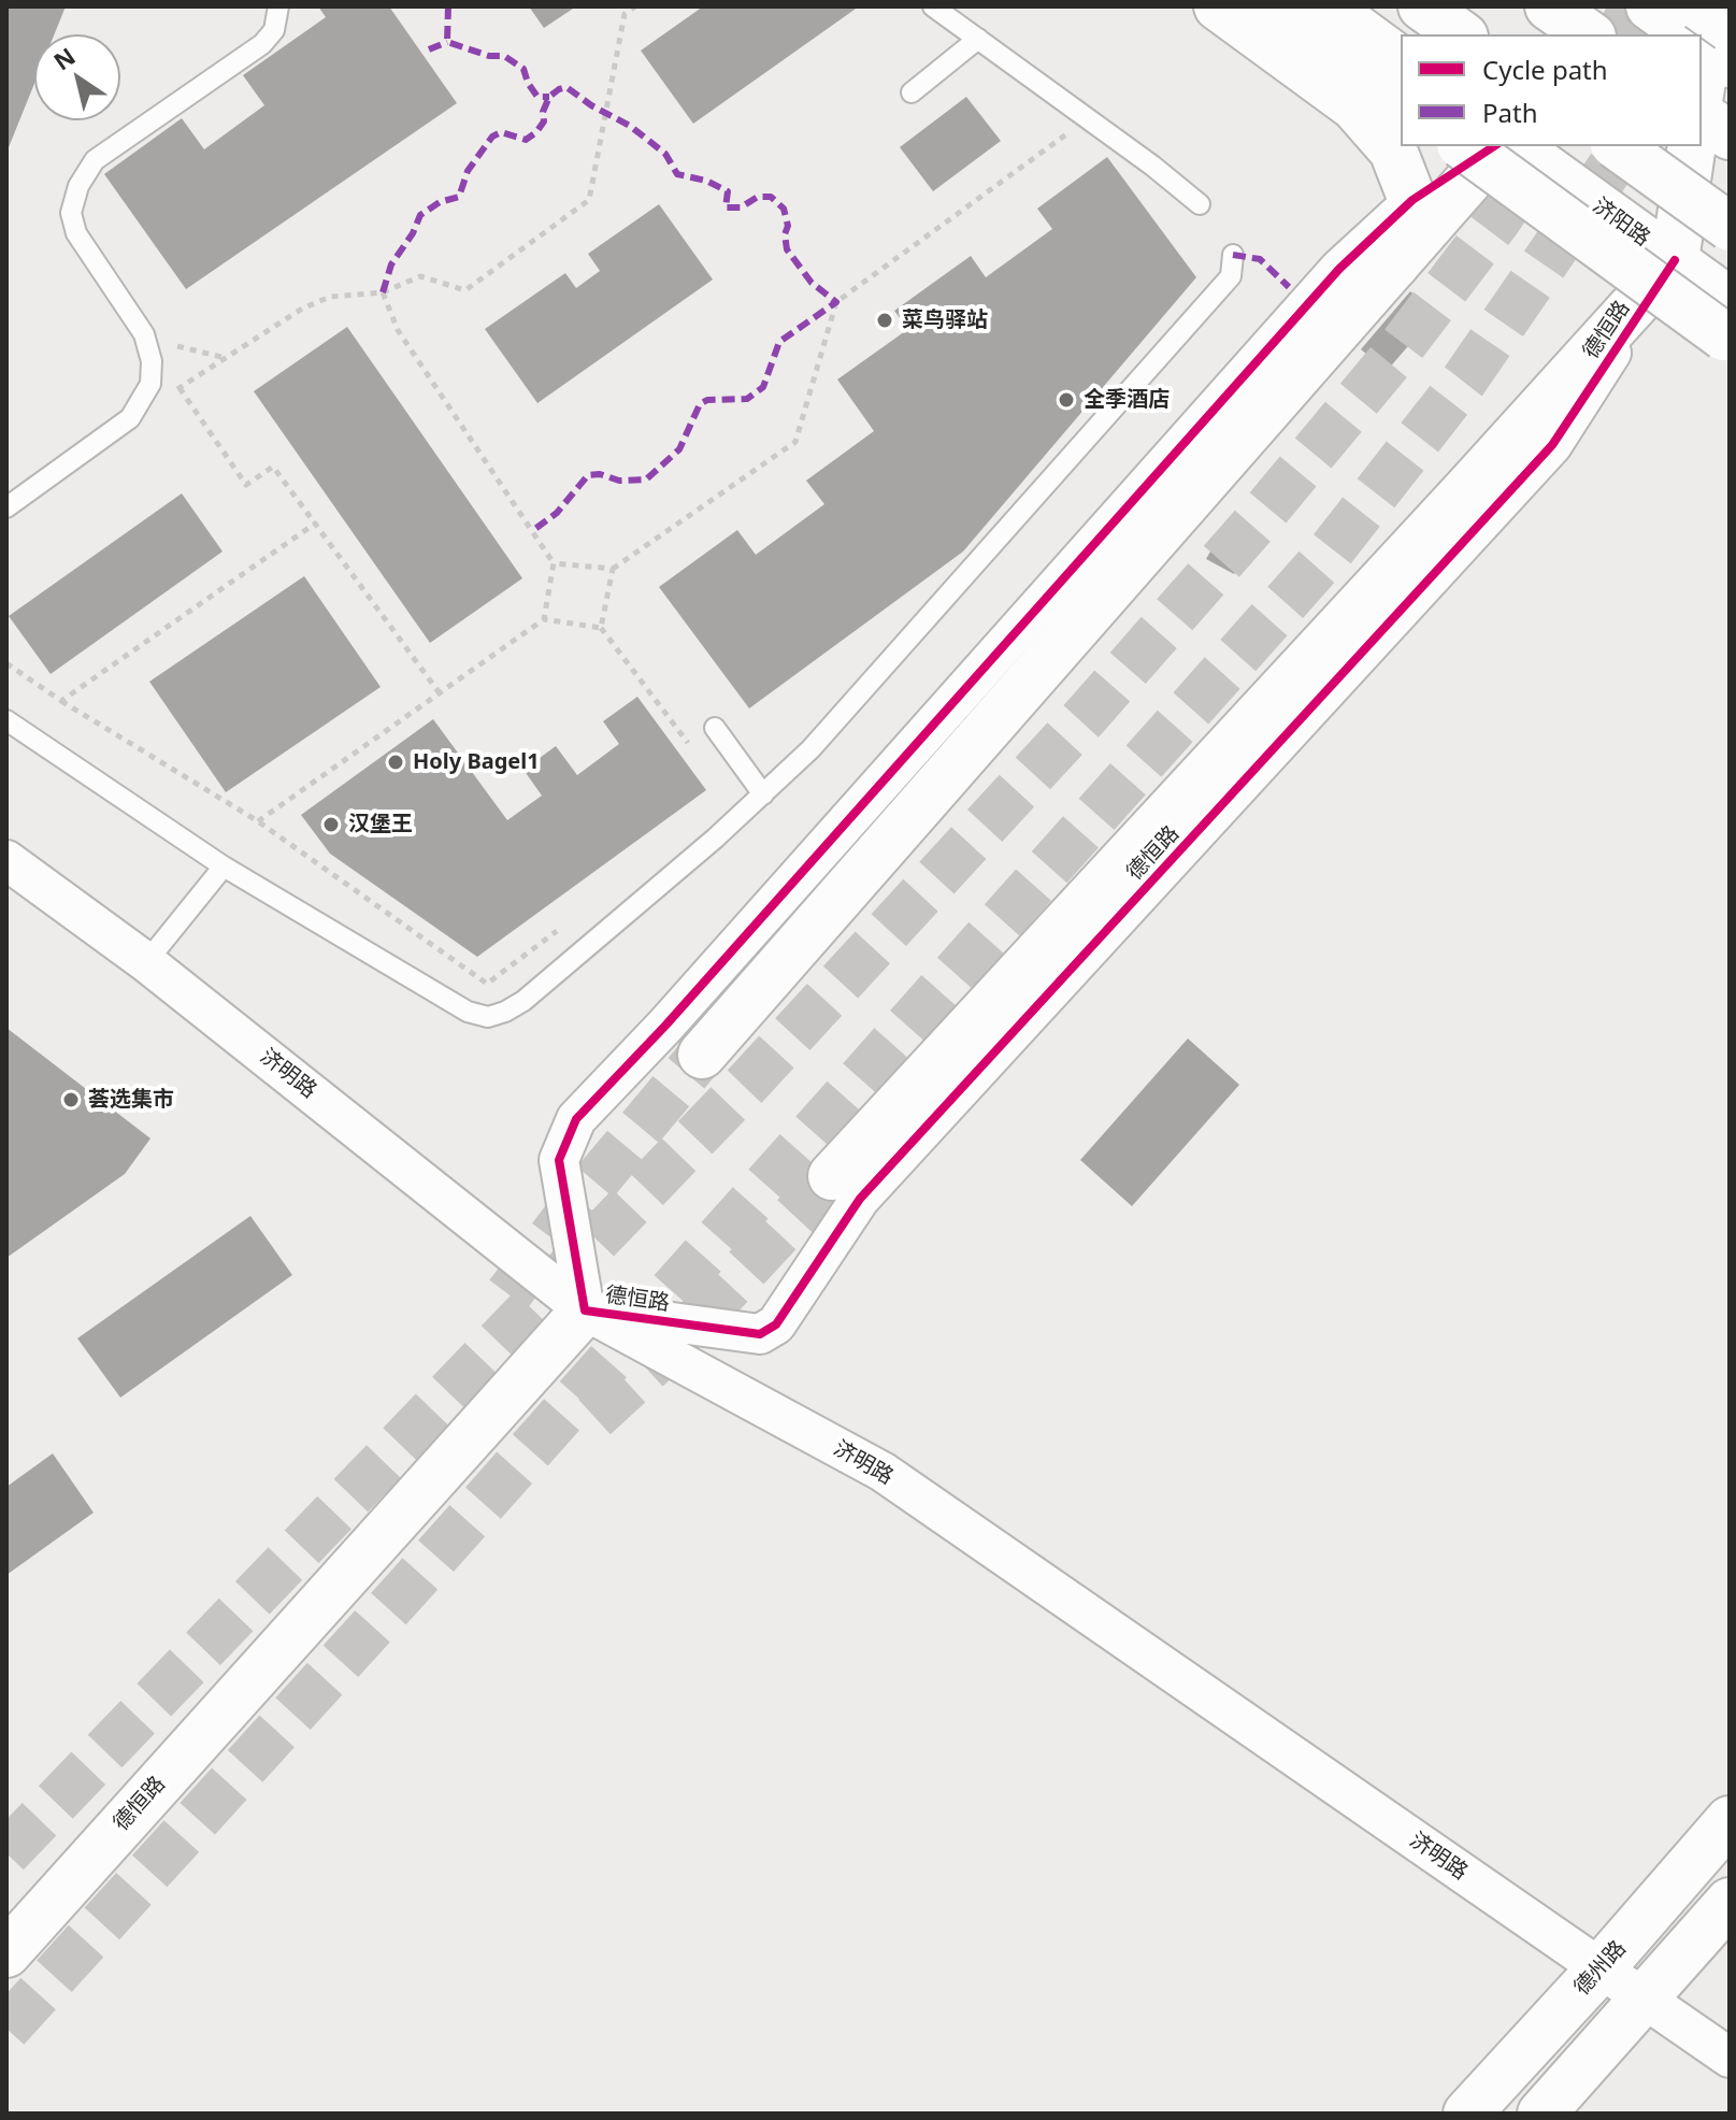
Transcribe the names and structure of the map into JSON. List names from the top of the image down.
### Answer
{
  "streets": {
    "main road": ["济阳路", "德恒路", "德州路"],
    "street": ["济明路"]
  },
  "crossings": [
    ["济阳路", "德恒路"],
    ["德恒路", "济明路"],
    ["济明路", "德州路"]
  ],
  "places": [
    "菜鸟驿站",
    "全季酒店",
    "Holy Bagel1",
    "汉堡王",
    "荟选集市"
  ],
  "legend": ["Cycle path", "Path"],
  "north": "top left"
}
